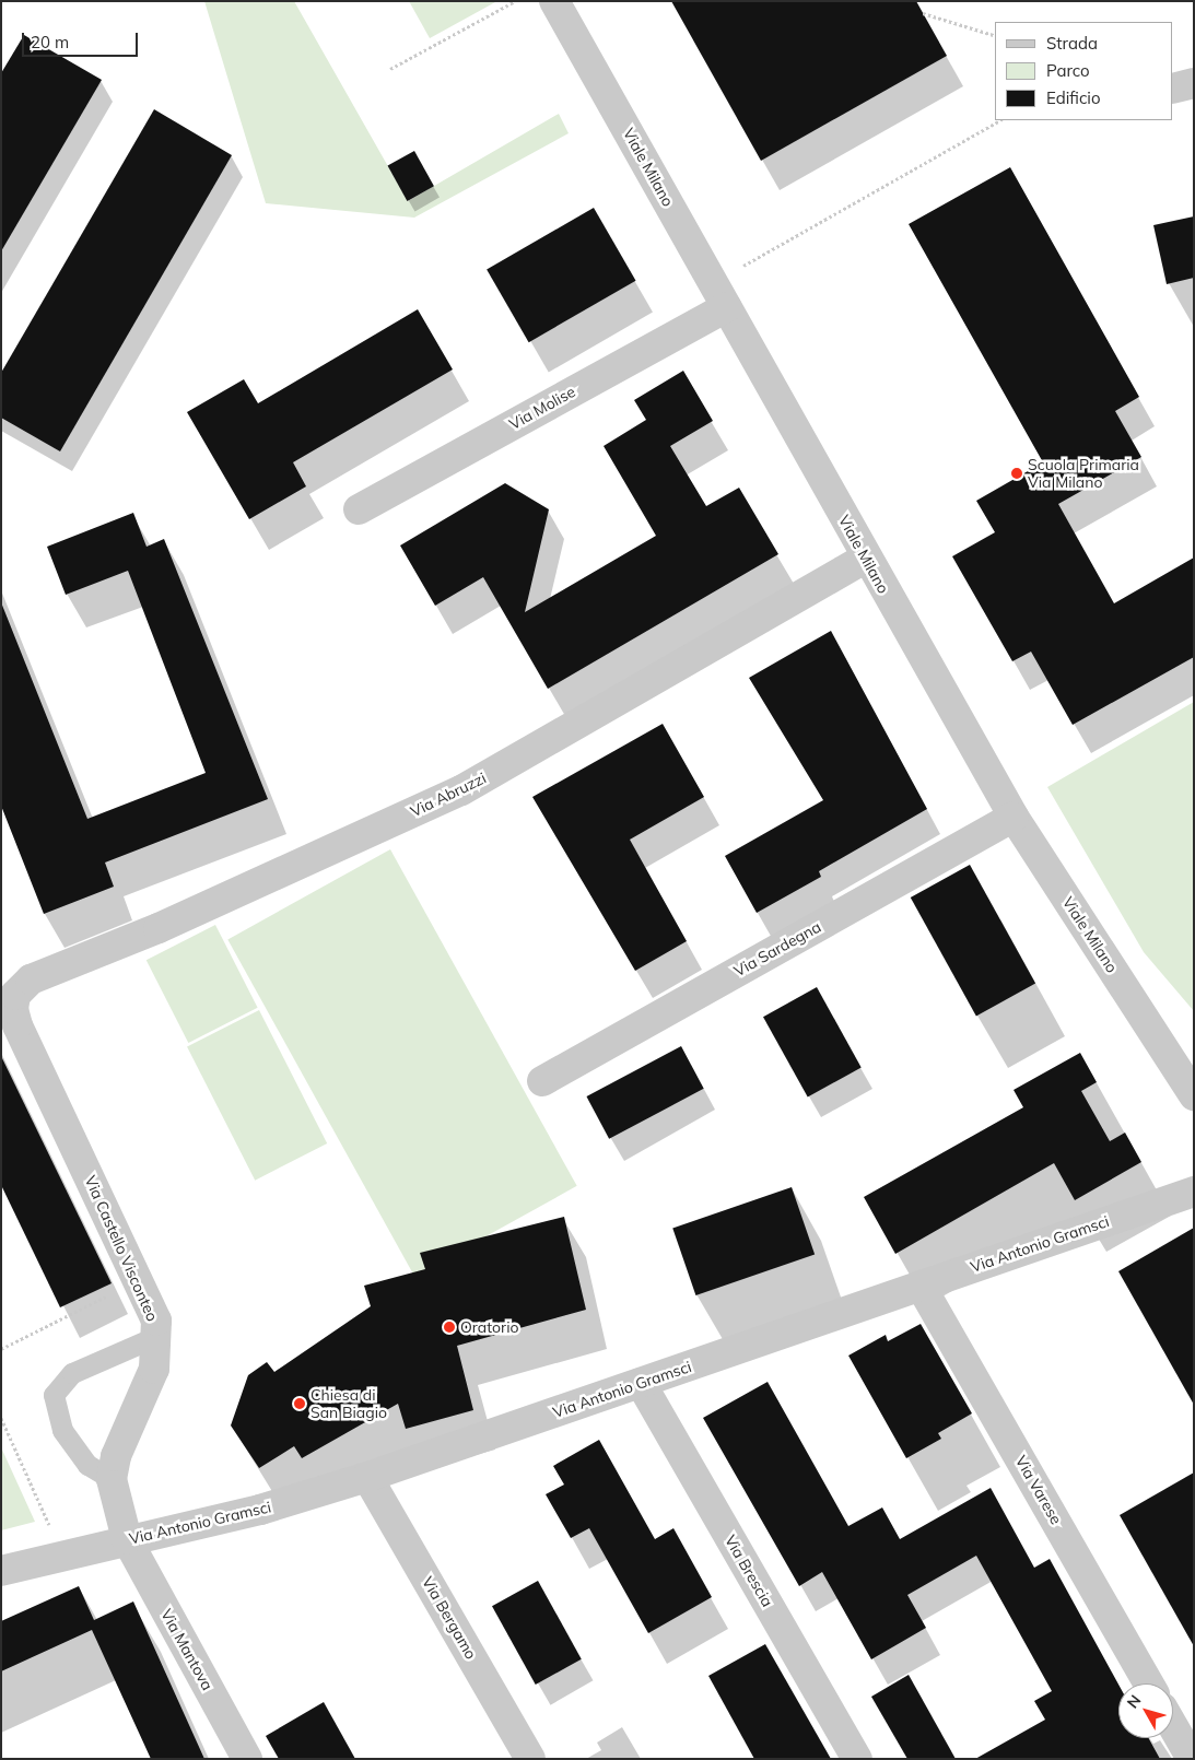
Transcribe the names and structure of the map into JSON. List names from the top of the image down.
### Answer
{
  "streets": {
    "street": [
      "Viale Milano",
      "Via Molise",
      "Via Abruzzi",
      "Via Sardegna",
      "Via Antonio Gramsci",
      "Via Castello Visconteo",
      "Via Varese",
      "Via Brescia",
      "Via Bergamo",
      "Via Mantova"
    ]
  },
  "crossings": [
    ["Viale Milano", "Via Molise"],
    ["Viale Milano", "Via Abruzzi"],
    ["Viale Milano", "Via Sardegna"],
    ["Via Abruzzi", "Via Castello Visconteo"],
    ["Via Antonio Gramsci", "Via Castello Visconteo"],
    ["Via Antonio Gramsci", "Via Varese"],
    ["Via Antonio Gramsci", "Via Brescia"],
    ["Via Antonio Gramsci", "Via Bergamo"],
    ["Via Antonio Gramsci", "Via Mantova"],
    ["Via Castello Visconteo", "Via Mantova"]
  ],
  "places": ["Scuola Primaria Via Milano", "Oratorio", "Chiesa di San Biagio"],
  "legend": ["Strada", "Parco", "Edificio"],
  "scale_bar": "20 m",
  "north": "top left"
}
